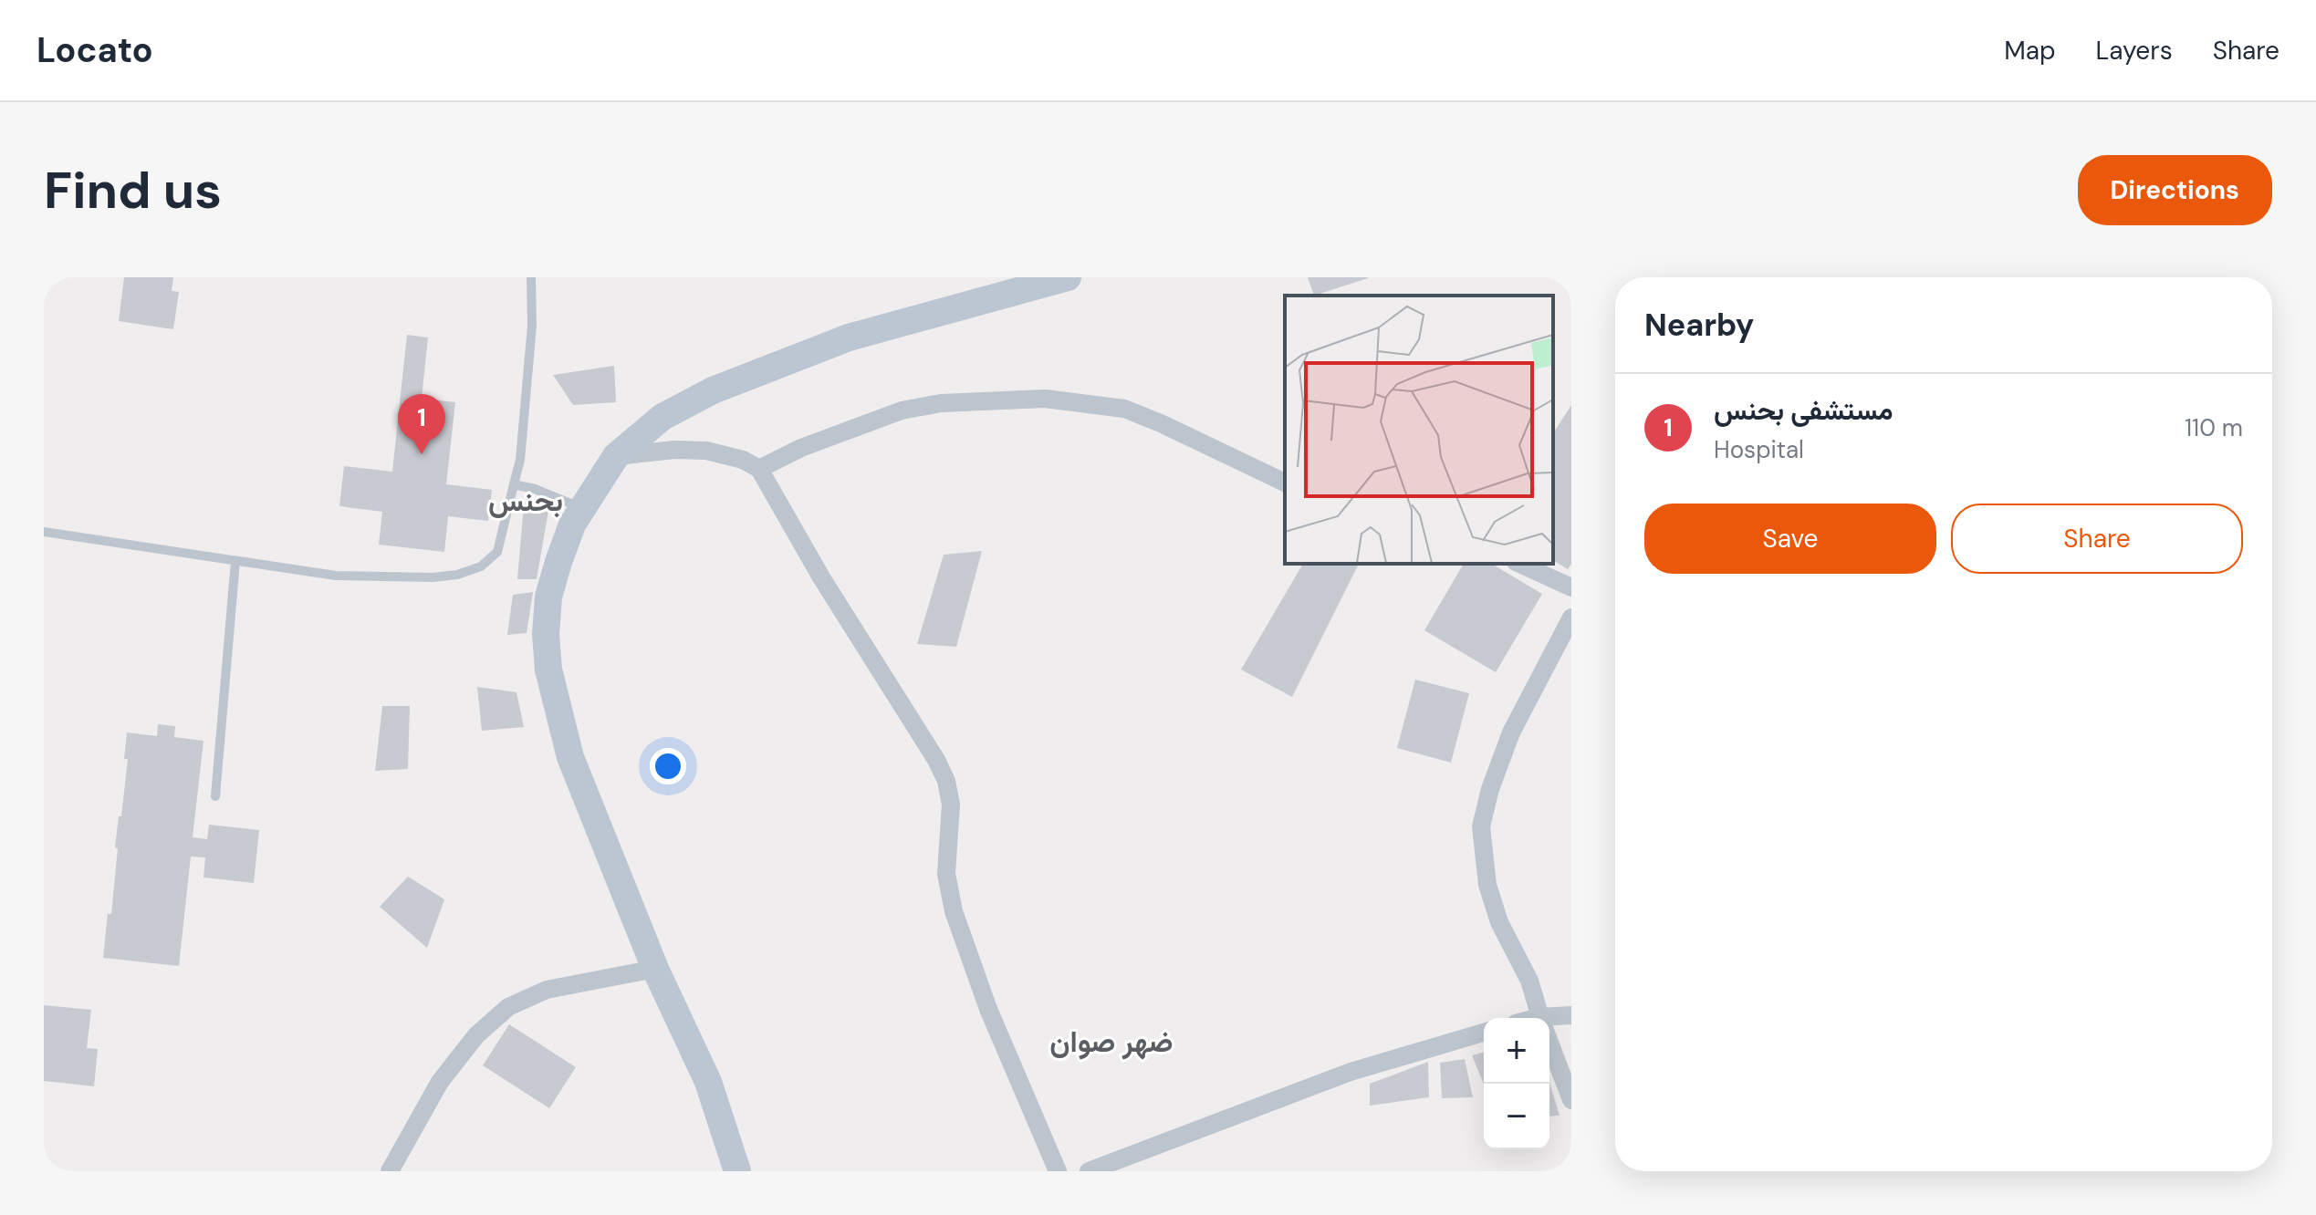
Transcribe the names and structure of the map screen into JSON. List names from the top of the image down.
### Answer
{
  "districts": ["بحنس", "ضهر صوان"],
  "page": {
    "header": "Locato",
    "nav": ["Map", "Layers", "Share"],
    "buttons": [
      "Directions",
      ["Save", "Share"]
    ],
    "title": "Find us",
    "heading": "Nearby",
    "list": [
      {
        "mark": "1",
        "name": "مستشفى بحنس",
        "note": "Hospital",
        "value": "110 m"
      }
    ],
    "pins": "1",
    "map_buttons": ["+", "−"]
  }
}
